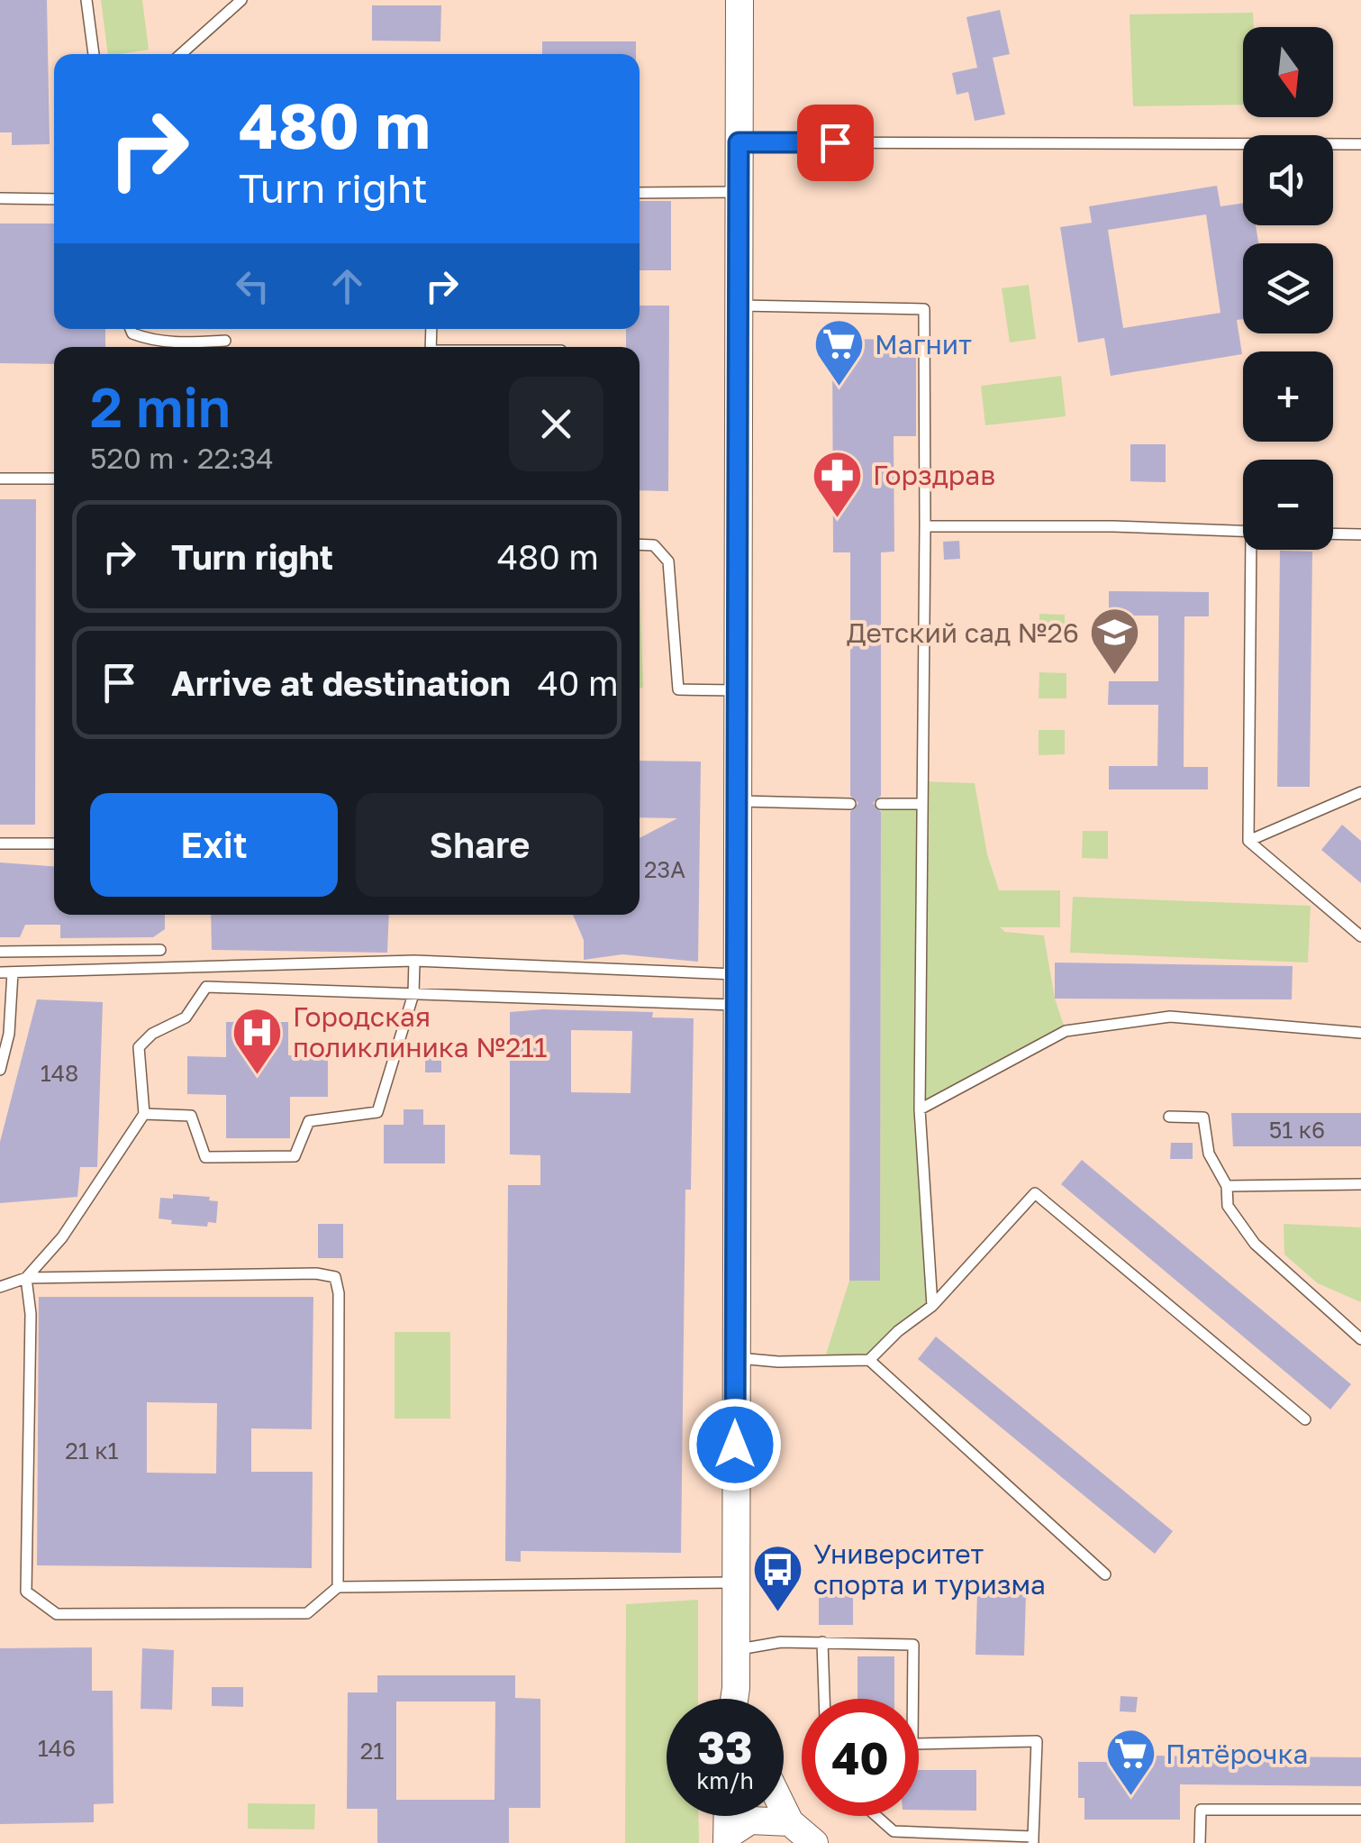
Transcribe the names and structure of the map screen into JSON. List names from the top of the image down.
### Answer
{
  "places": {
    "supermarket": ["Магнит", "Пятёрочка"],
    "pharmacy": ["Горздрав"],
    "school or university": ["Детский сад №26"],
    "hospital": ["Городская поликлиника №211"],
    "bus stop": ["Университет спорта и туризма"]
  },
  "house_numbers": [
    "23А",
    "148",
    "51 к6",
    "21 к1",
    "146",
    "21"
  ],
  "north": "bottom",
  "page": {
    "map_buttons": ["+", "−"],
    "turn": ["480 m", "Turn right"],
    "heading": ["2 min", "520 m · 22:34"],
    "list": [
      {
        "name": "Turn right",
        "value": "480 m"
      },
      {
        "name": "Arrive at destination",
        "value": "40 m"
      }
    ],
    "buttons": ["Exit", "Share"],
    "speed": "33 km/h",
    "limit": "40"
  }
}
